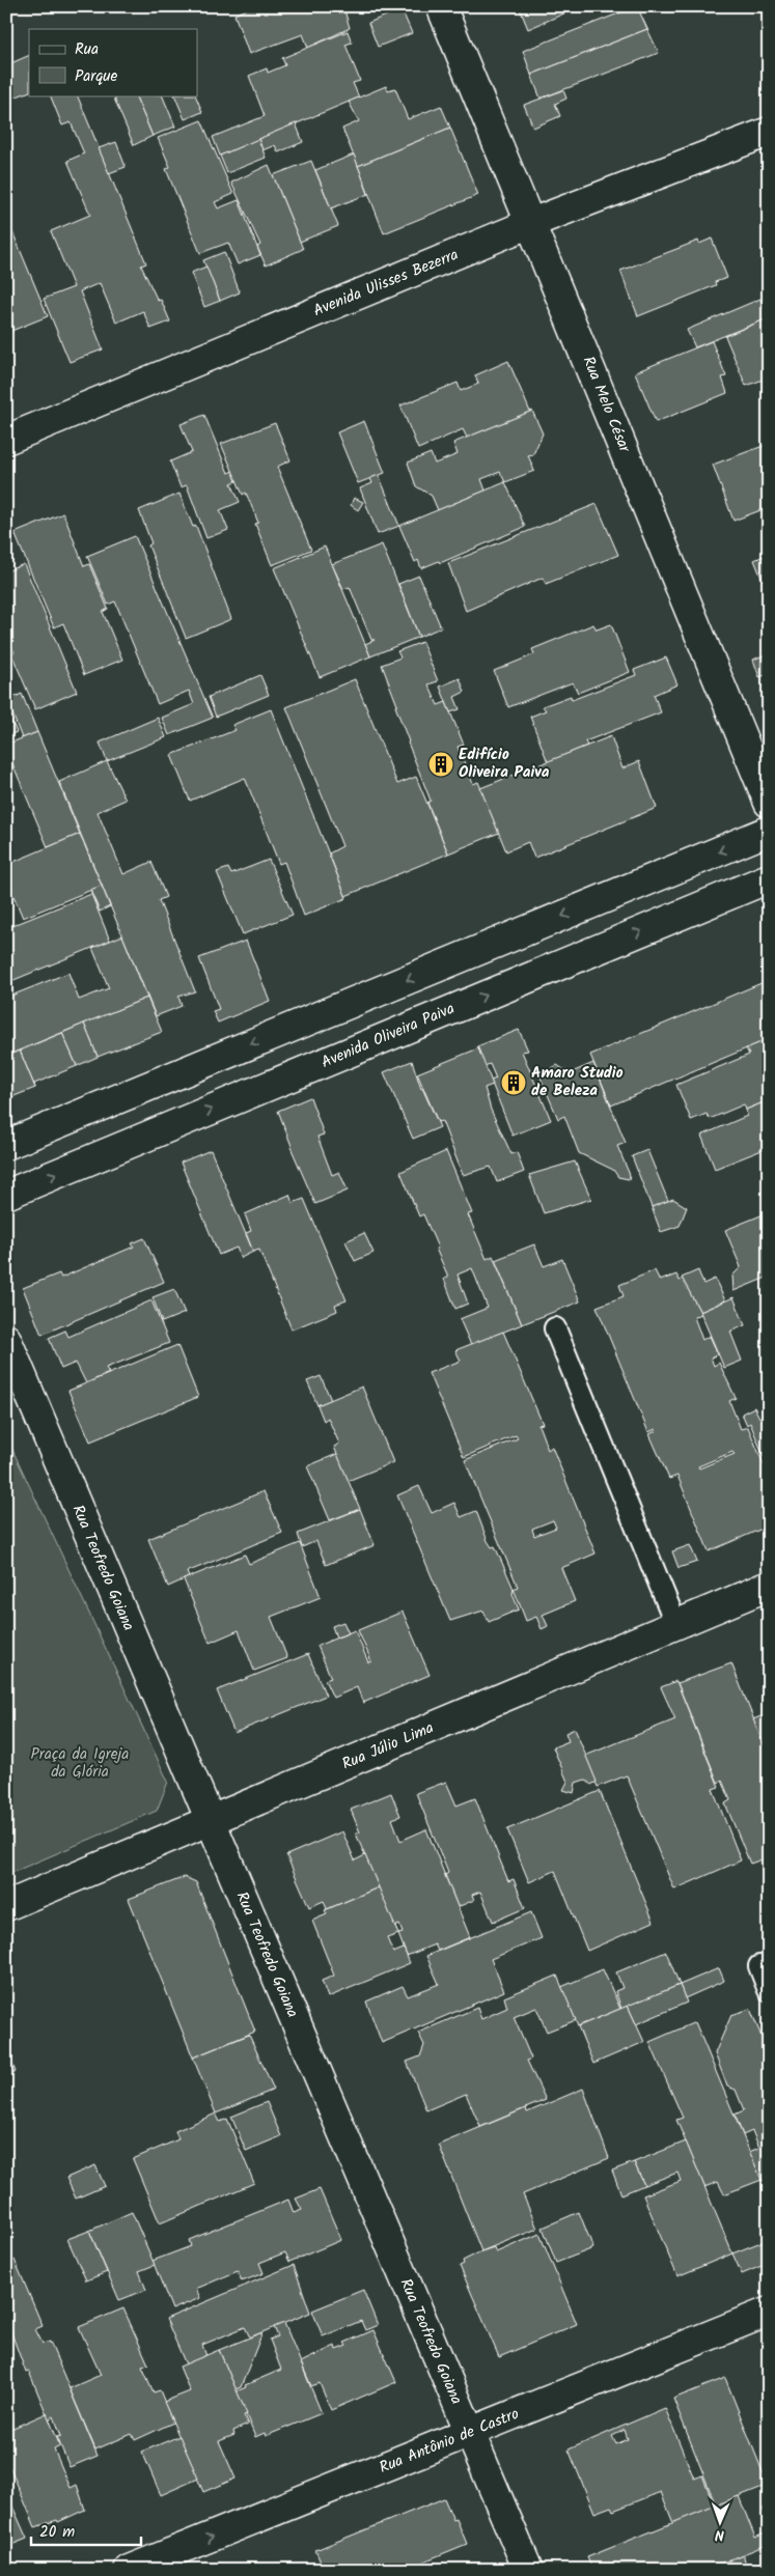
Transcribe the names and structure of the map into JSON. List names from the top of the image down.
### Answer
{
  "streets": {
    "street": [
      "Avenida Ulisses Bezerra",
      "Rua Melo César",
      "Avenida Oliveira Paiva",
      "Rua Teofredo Goiana",
      "Rua Júlio Lima",
      "Rua Antônio de Castro"
    ]
  },
  "crossings": [
    ["Avenida Ulisses Bezerra", "Rua Melo César"],
    ["Rua Teofredo Goiana", "Rua Júlio Lima"],
    ["Rua Teofredo Goiana", "Rua Antônio de Castro"]
  ],
  "one_way": ["Rua Antônio de Castro"],
  "parks": ["Praça da Igreja da Glória"],
  "places": {
    "building": ["Edifício Oliveira Paiva", "Amaro Studio de Beleza"]
  },
  "legend": ["Rua", "Parque"],
  "scale_bar": "20 m",
  "north": "bottom"
}
